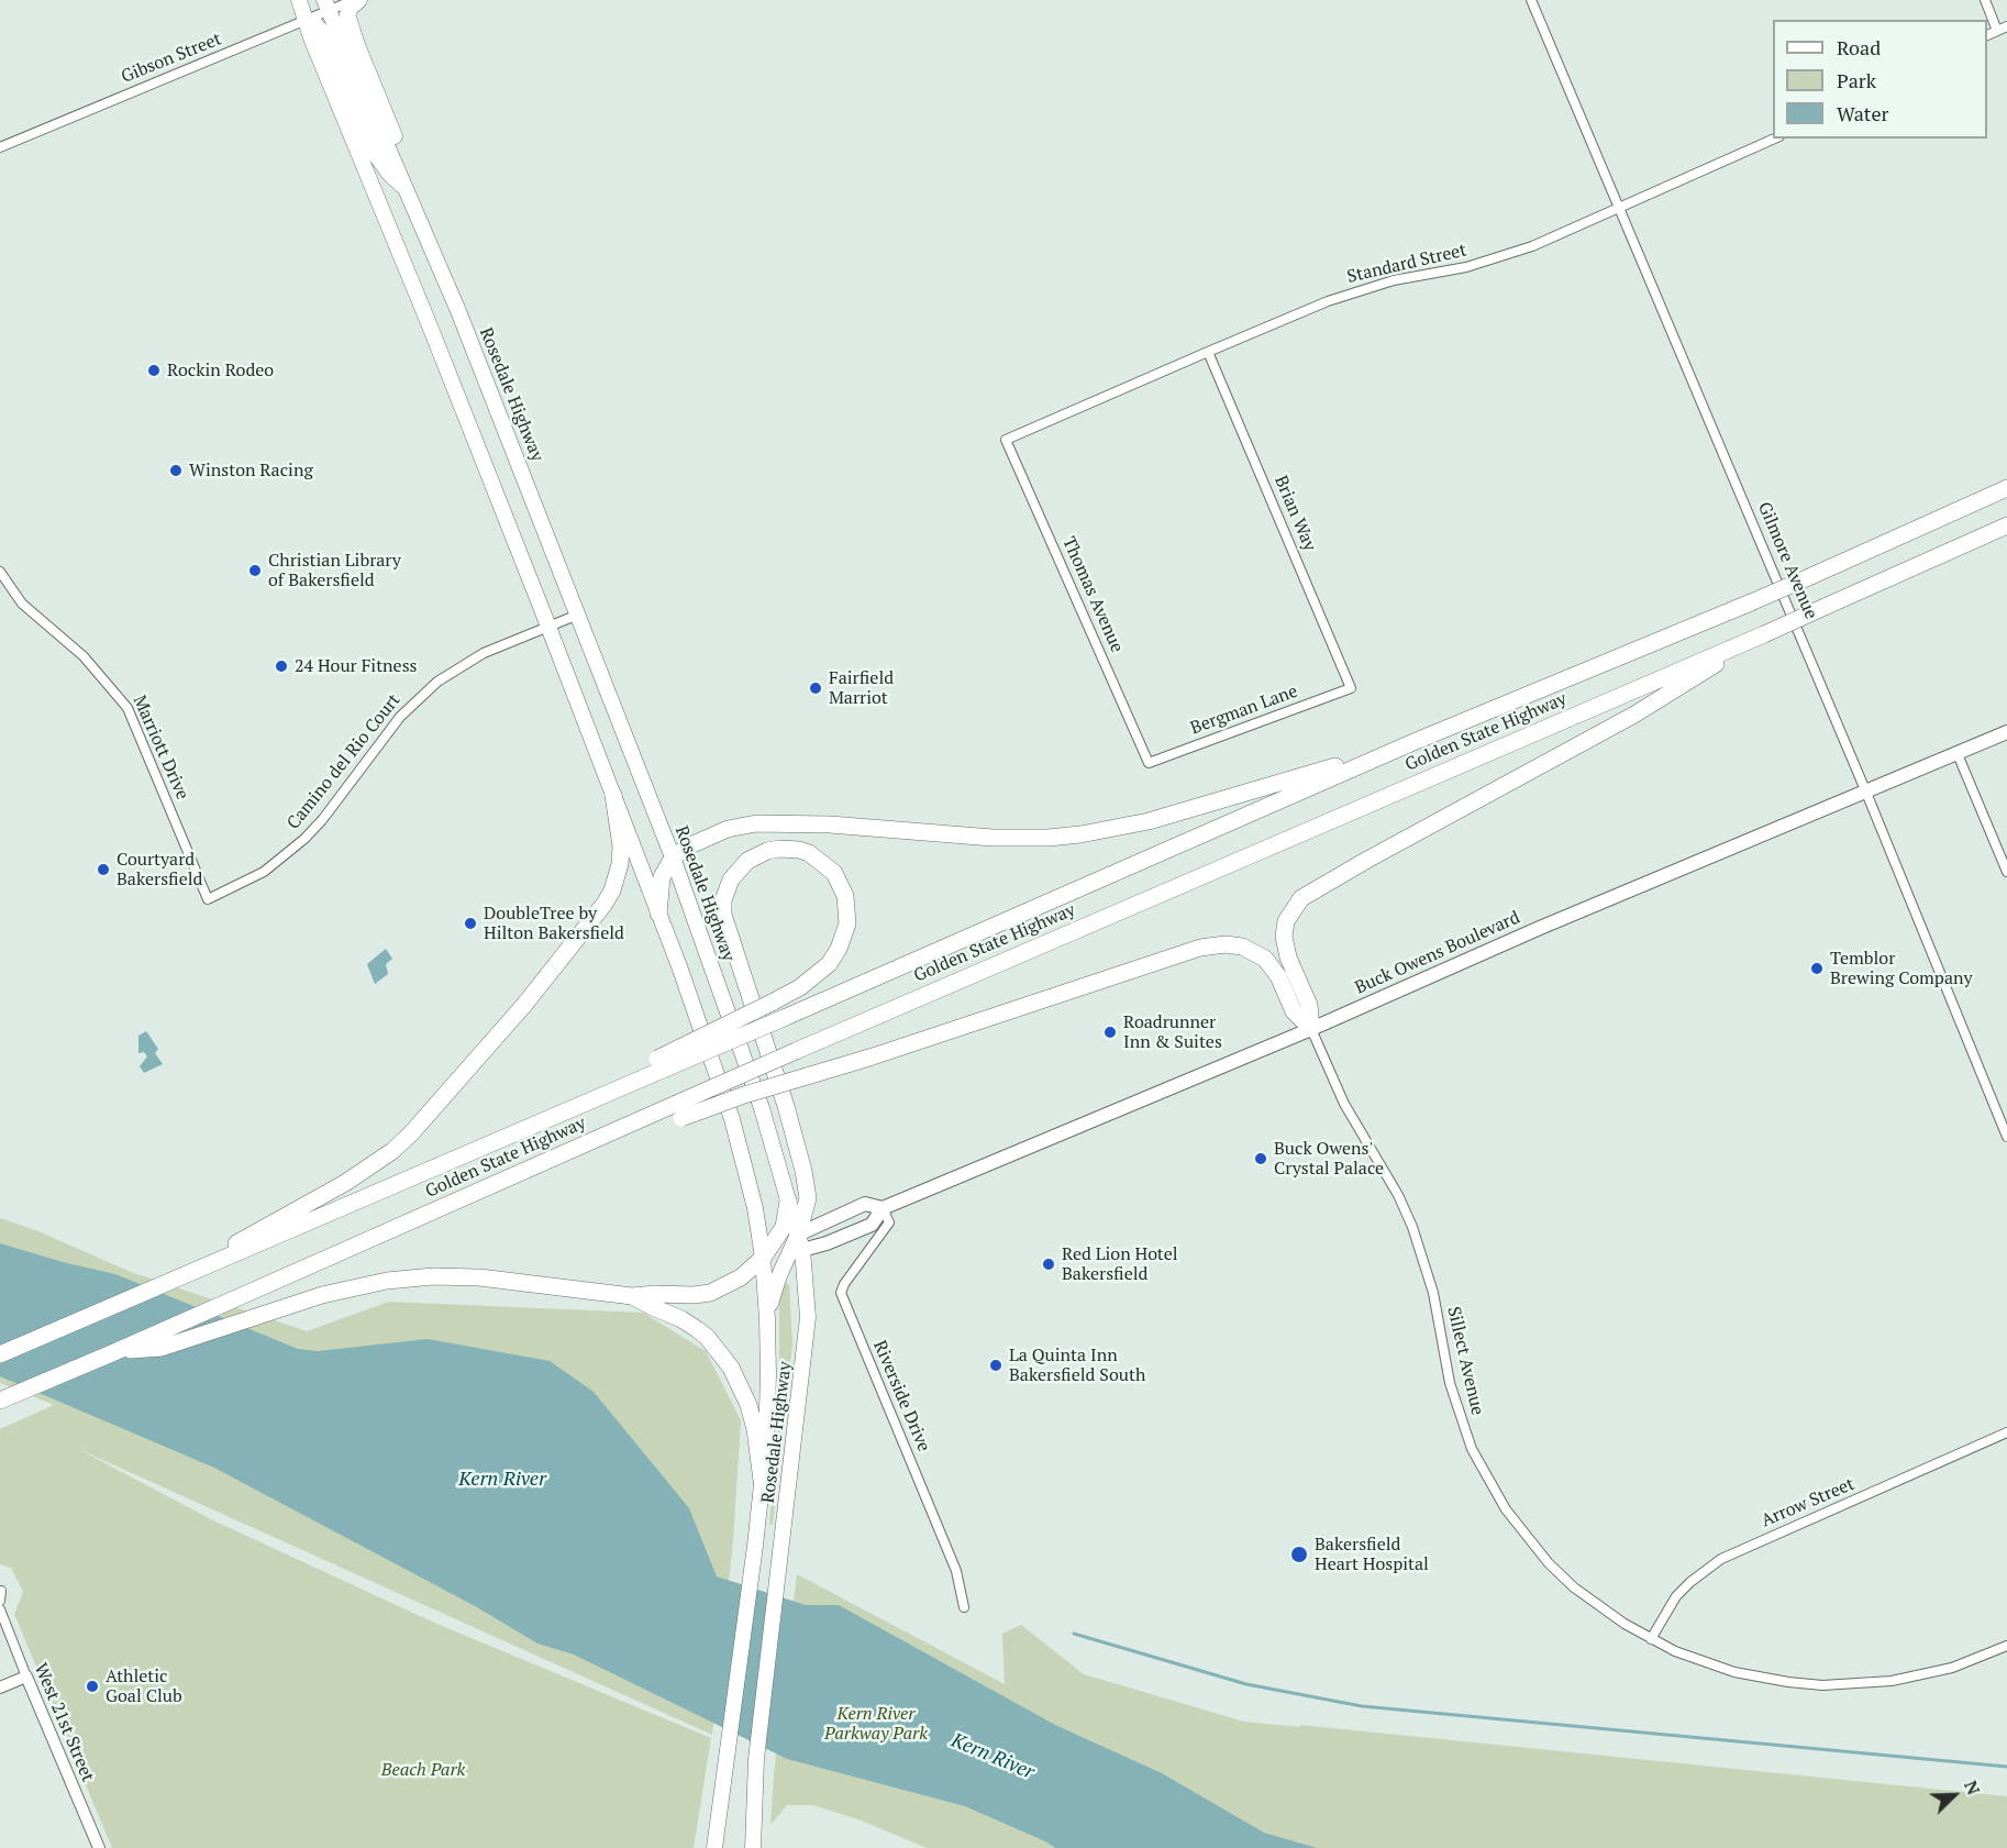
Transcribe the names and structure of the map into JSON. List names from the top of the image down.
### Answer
{
  "streets": {
    "highway": ["Golden State Highway"],
    "main road": ["Rosedale Highway", "Buck Owens Boulevard"],
    "street": [
      "Gibson Street",
      "Standard Street",
      "Brian Way",
      "Gilmore Avenue",
      "Thomas Avenue",
      "Bergman Lane",
      "Marriott Drive",
      "Camino del Rio Court",
      "Sillect Avenue",
      "Riverside Drive",
      "Arrow Street",
      "West 21st Street"
    ]
  },
  "crossings": [
    ["Gibson Street", "Rosedale Highway"],
    ["Standard Street", "Brian Way"],
    ["Standard Street", "Gilmore Avenue"],
    ["Standard Street", "Thomas Avenue"],
    ["Rosedale Highway", "Camino del Rio Court"],
    ["Rosedale Highway", "Buck Owens Boulevard"],
    ["Brian Way", "Bergman Lane"],
    ["Gilmore Avenue", "Buck Owens Boulevard"],
    ["Thomas Avenue", "Bergman Lane"],
    ["Marriott Drive", "Camino del Rio Court"],
    ["Buck Owens Boulevard", "Sillect Avenue"],
    ["Buck Owens Boulevard", "Riverside Drive"],
    ["Sillect Avenue", "Arrow Street"]
  ],
  "water": ["Kern River"],
  "parks": ["Kern River Parkway Park", "Beach Park"],
  "places": [
    "Rockin Rodeo",
    "Winston Racing",
    "Christian Library of Bakersfield",
    "24 Hour Fitness",
    "Fairfield Marriot",
    "Courtyard Bakersfield",
    "DoubleTree by Hilton Bakersfield",
    "Temblor Brewing Company",
    "Roadrunner Inn & Suites",
    "Buck Owens' Crystal Palace",
    "Red Lion Hotel Bakersfield",
    "La Quinta Inn Bakersfield South",
    "Bakersfield Heart Hospital",
    "Athletic Goal Club"
  ],
  "legend": ["Road", "Park", "Water"],
  "north": "top right"
}
